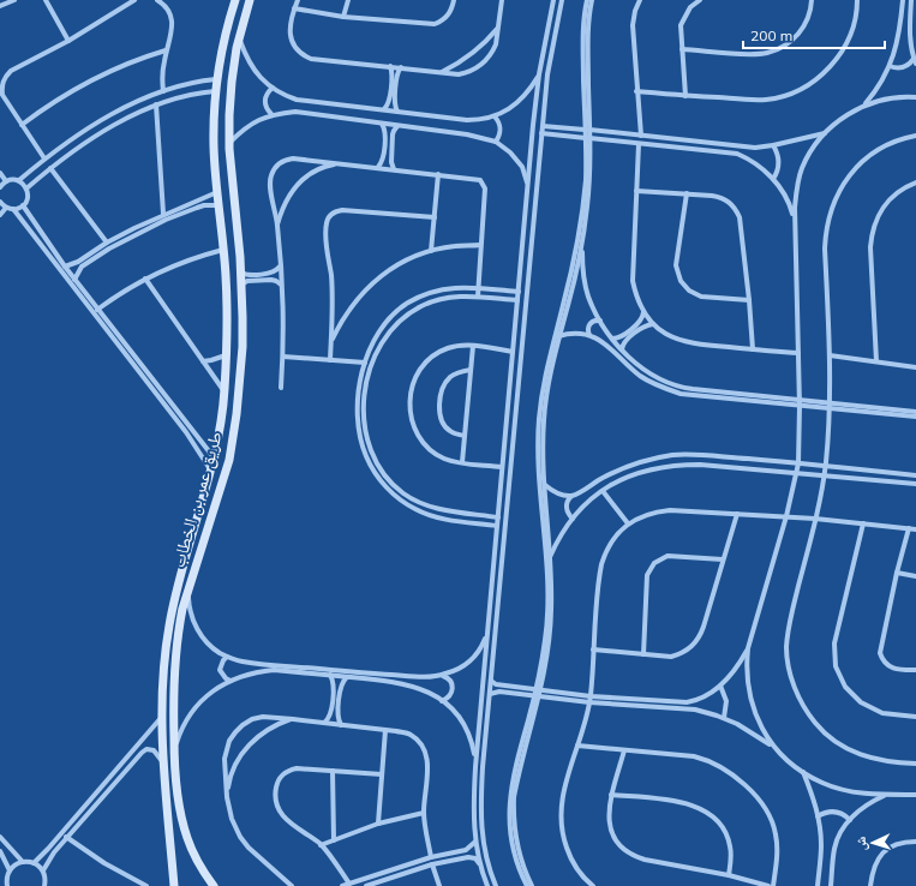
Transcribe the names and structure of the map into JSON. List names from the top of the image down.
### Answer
{
  "streets": {
    "street": ["طريق عمر بن الخطاب"]
  },
  "scale_bar": "200 m",
  "north": "left"
}
